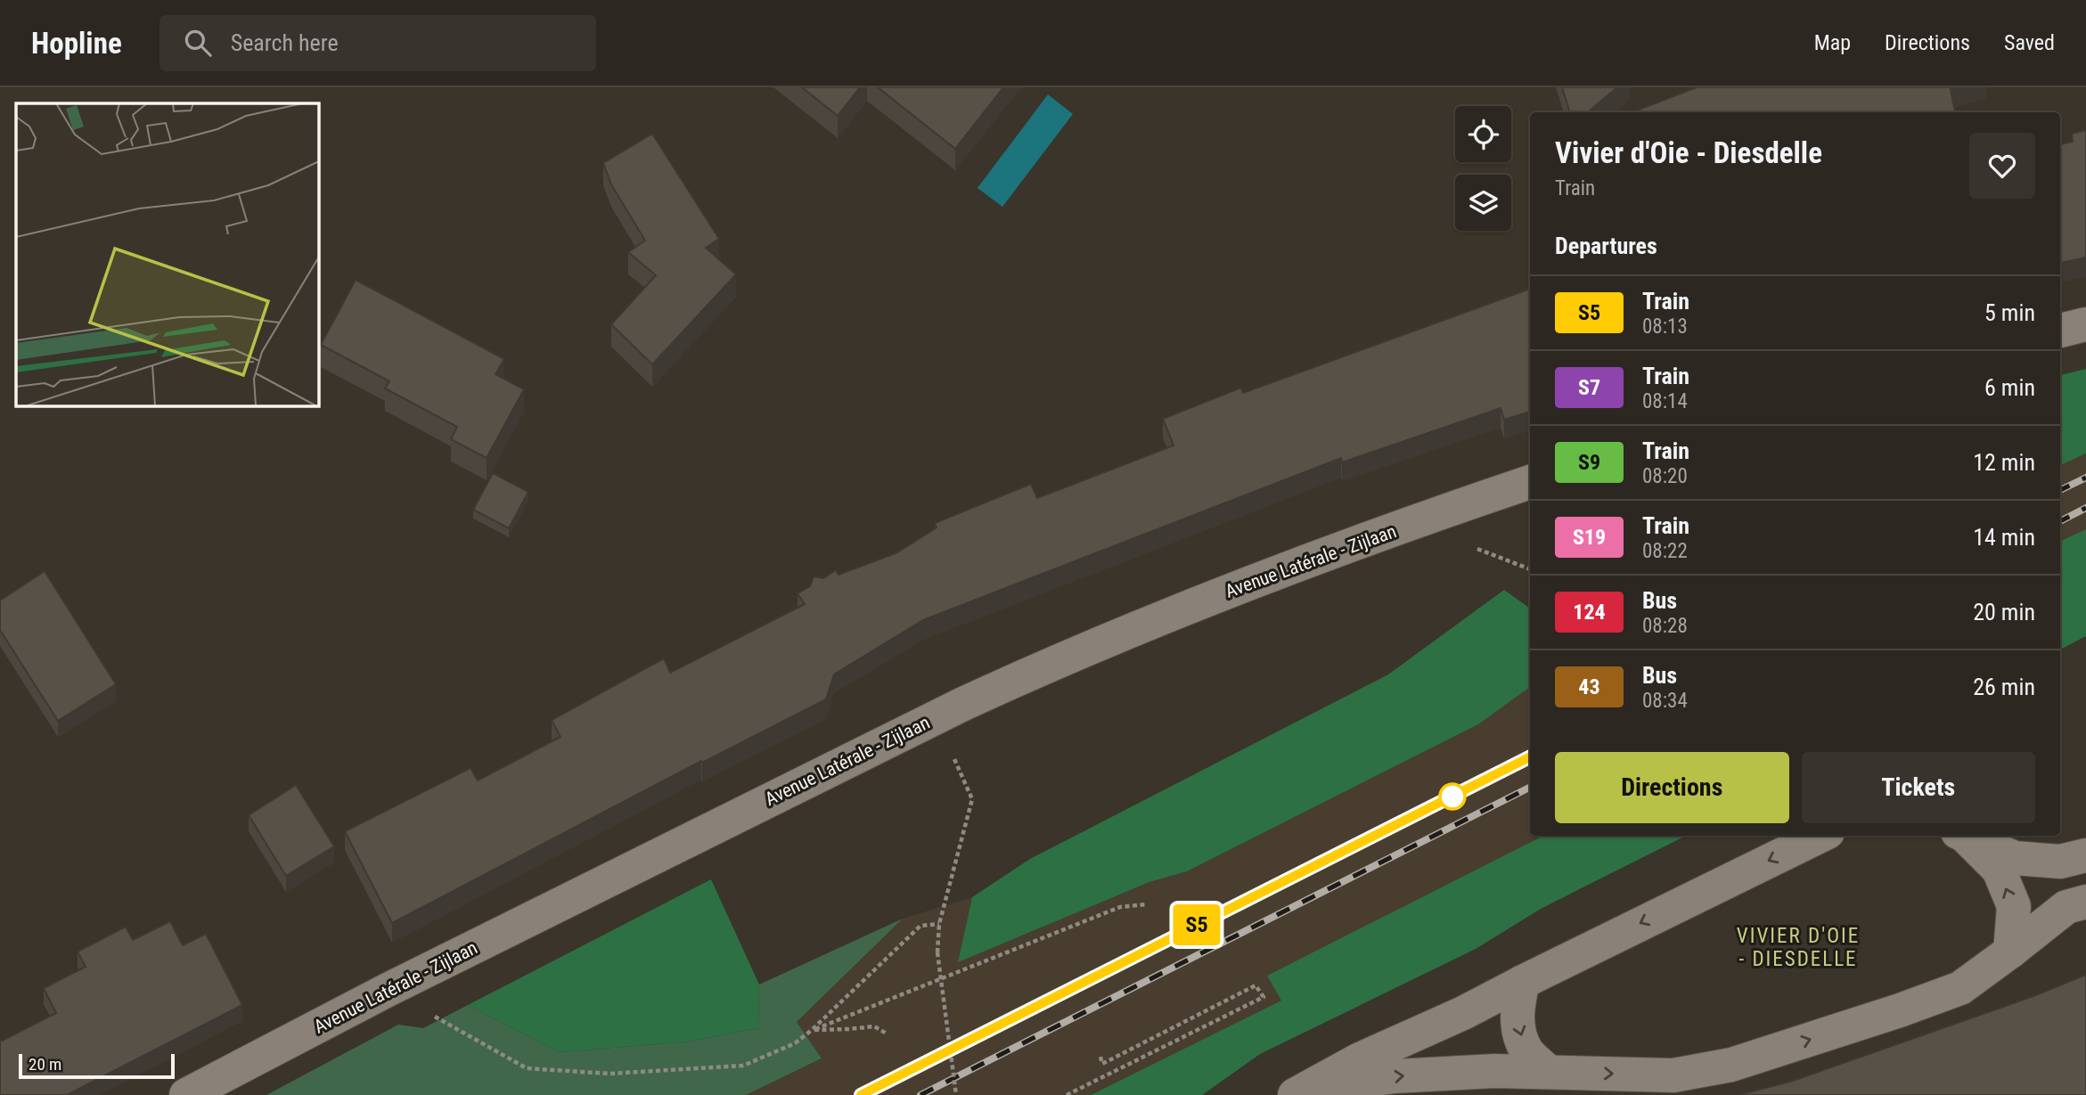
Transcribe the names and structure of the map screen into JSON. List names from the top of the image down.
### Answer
{
  "streets": {
    "street": ["Avenue Latérale - Zijlaan"]
  },
  "districts": ["VIVIER D'OIE - DIESDELLE"],
  "scale_bar": "20 m",
  "page": {
    "header": "Hopline",
    "search": "Search here",
    "nav": ["Map", "Directions", "Saved"],
    "on_map": "S5",
    "heading": [
      ["Vivier d'Oie - Diesdelle", "Train"],
      "Departures"
    ],
    "list": [
      {
        "mark": "S5",
        "name": "Train",
        "note": "08:13",
        "value": "5 min"
      },
      {
        "mark": "S7",
        "name": "Train",
        "note": "08:14",
        "value": "6 min"
      },
      {
        "mark": "S9",
        "name": "Train",
        "note": "08:20",
        "value": "12 min"
      },
      {
        "mark": "S19",
        "name": "Train",
        "note": "08:22",
        "value": "14 min"
      },
      {
        "mark": "124",
        "name": "Bus",
        "note": "08:28",
        "value": "20 min"
      },
      {
        "mark": "43",
        "name": "Bus",
        "note": "08:34",
        "value": "26 min"
      }
    ],
    "buttons": ["Directions", "Tickets"],
    "scale": "20 m"
  }
}
